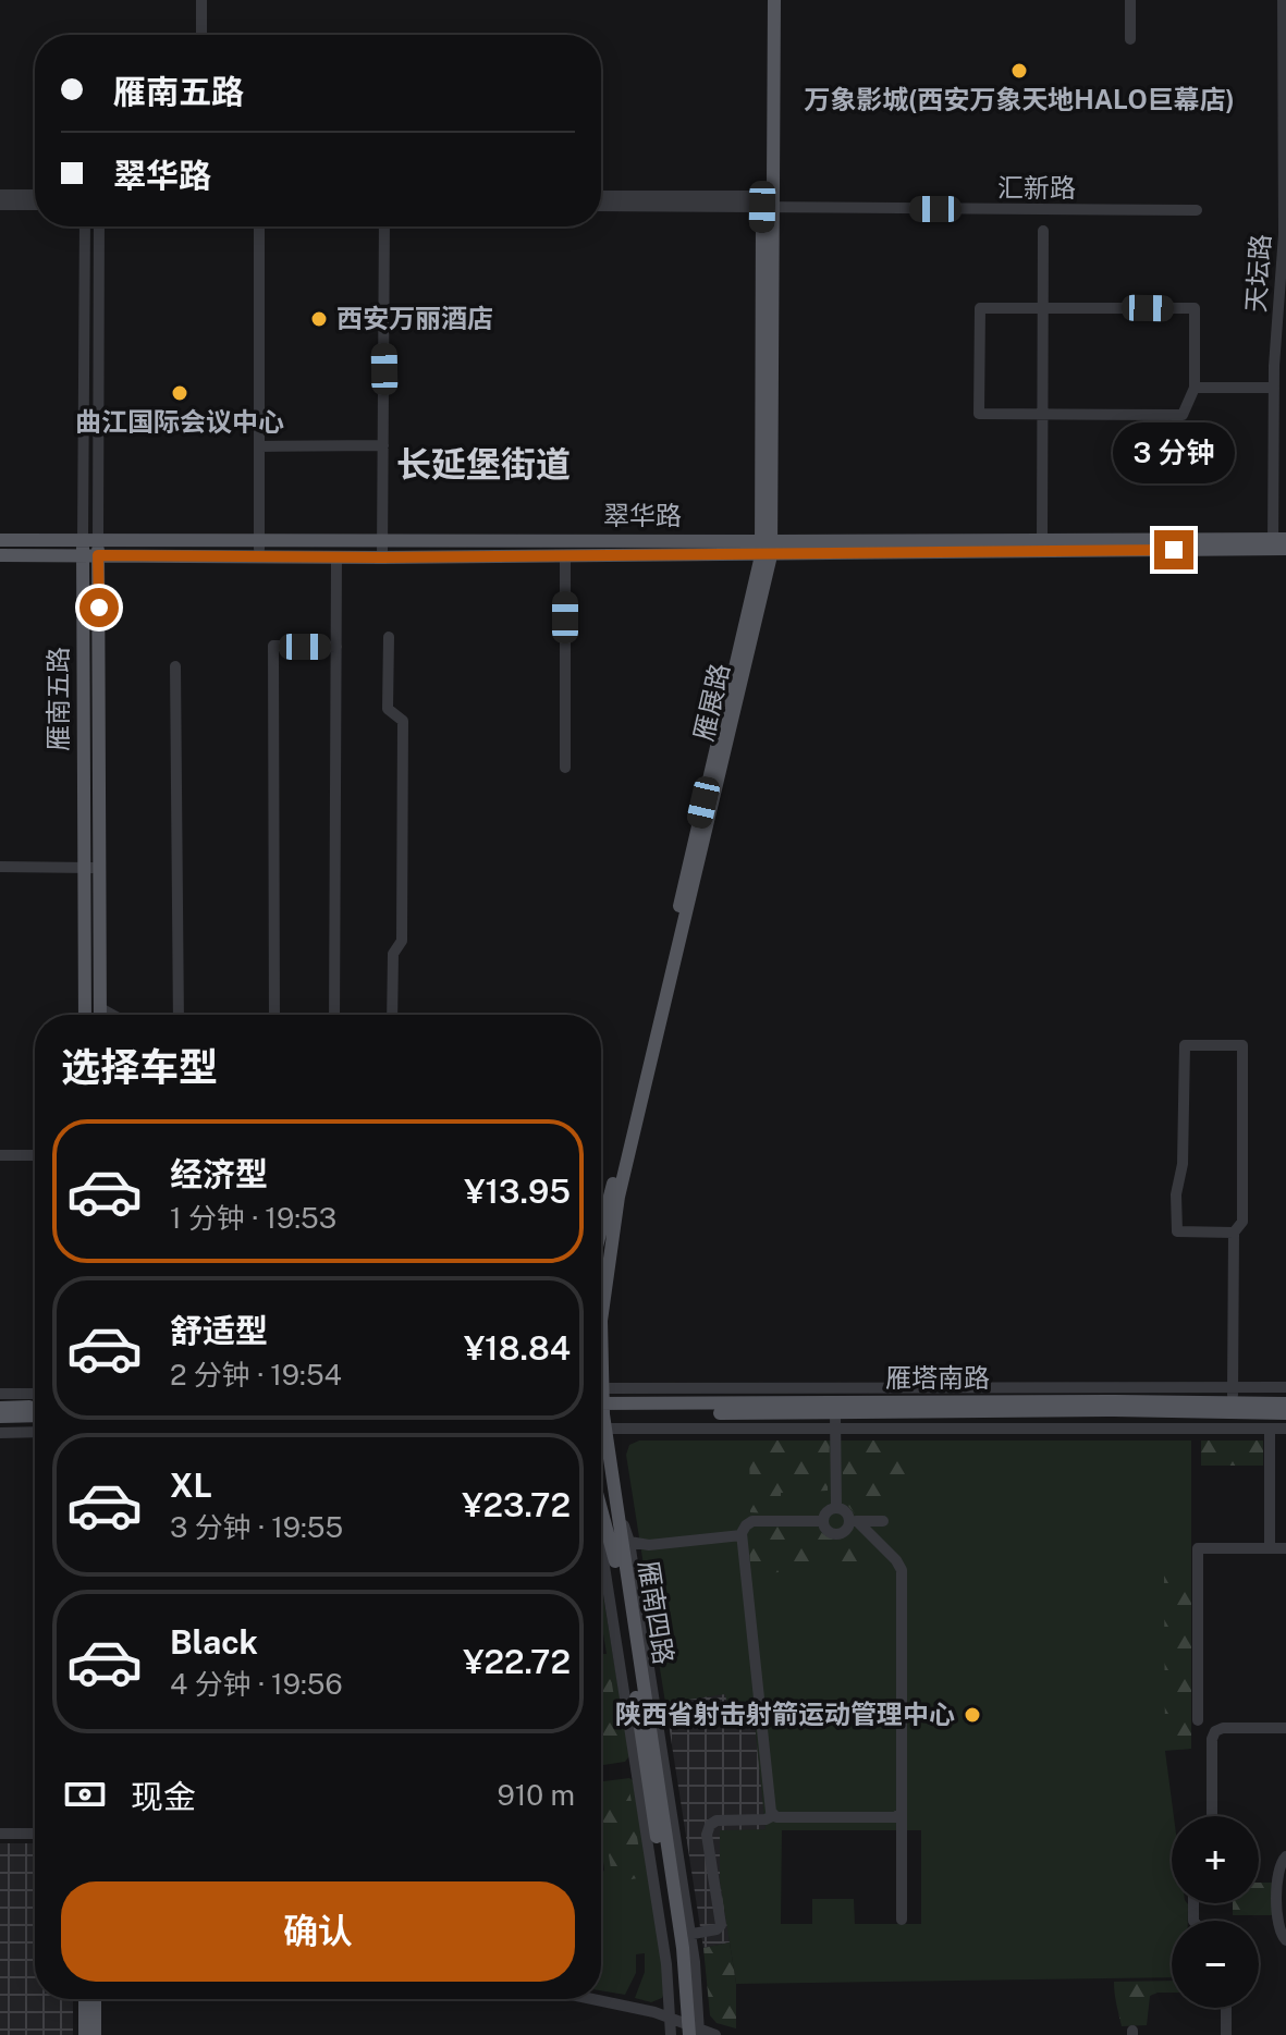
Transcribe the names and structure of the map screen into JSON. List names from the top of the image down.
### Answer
{
  "streets": {
    "main road": [
      "翠华路",
      "雁南五路",
      "雁展路",
      "雁塔南路",
      "雁南四路"
    ],
    "street": ["汇新路", "天坛路"]
  },
  "crossings": [
    ["汇新路", "雁展路"],
    ["天坛路", "翠华路"],
    ["翠华路", "雁南五路"],
    ["翠华路", "雁展路"]
  ],
  "districts": ["长延堡街道"],
  "places": [
    "万象影城(西安万象天地HALO巨幕店)",
    "西安万丽酒店",
    "曲江国际会议中心",
    "陕西省射击射箭运动管理中心"
  ],
  "page": {
    "banner": ["雁南五路", "翠华路"],
    "bubble": "3 分钟",
    "heading": "选择车型",
    "list": [
      {
        "name": "经济型",
        "note": "1 分钟 · 19:53",
        "value": "¥13.95"
      },
      {
        "name": "舒适型",
        "note": "2 分钟 · 19:54",
        "value": "¥18.84"
      },
      {
        "name": "XL",
        "note": "3 分钟 · 19:55",
        "value": "¥23.72"
      },
      {
        "name": "Black",
        "note": "4 分钟 · 19:56",
        "value": "¥22.72"
      }
    ],
    "pay": ["现金", "910 m"],
    "map_buttons": ["+", "−"],
    "buttons": "确认"
  }
}
